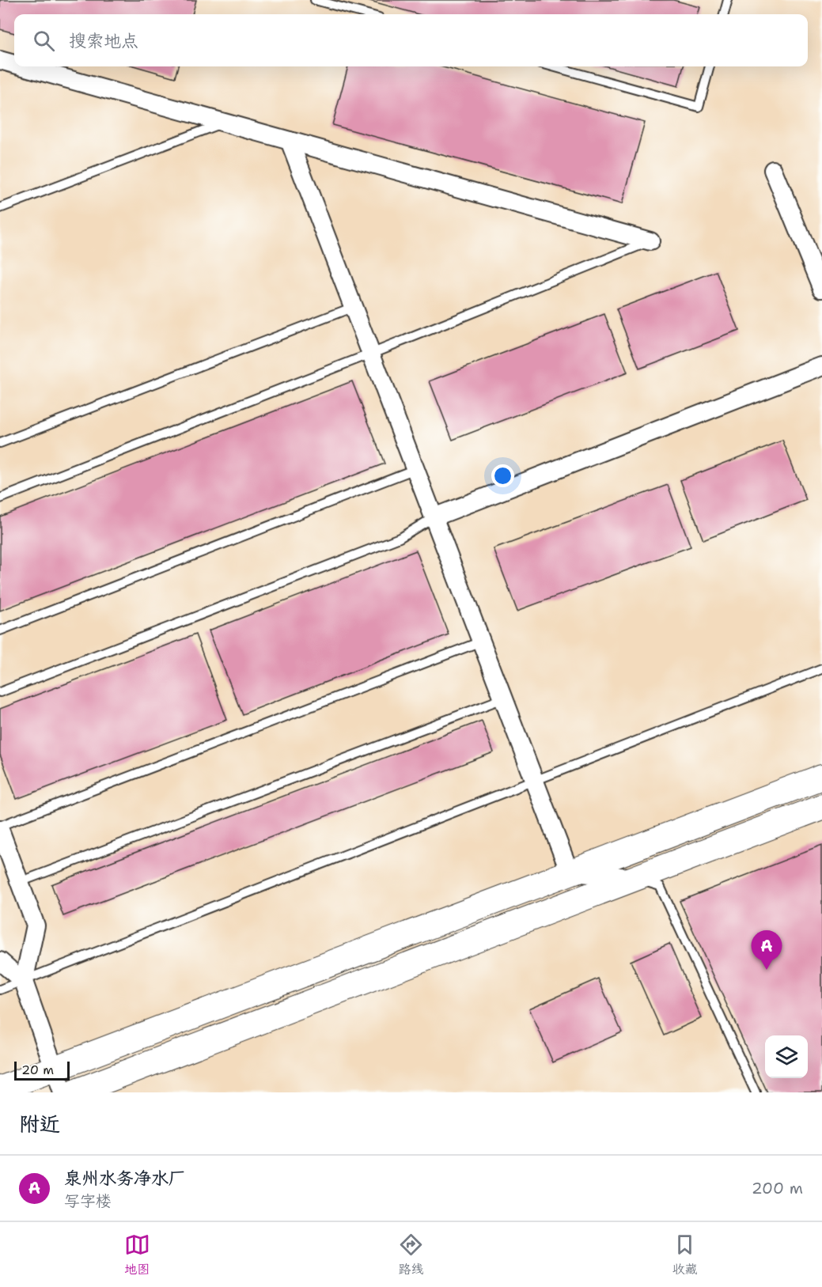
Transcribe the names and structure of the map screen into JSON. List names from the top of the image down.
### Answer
{
  "scale_bar": "20 m",
  "page": {
    "search": "搜索地点",
    "pins": "A",
    "scale": "20 m",
    "heading": "附近",
    "list": [
      {
        "mark": "A",
        "name": "泉州水务净水厂",
        "note": "写字楼",
        "value": "200 m"
      }
    ],
    "nav": ["地图", "路线", "收藏"]
  }
}
